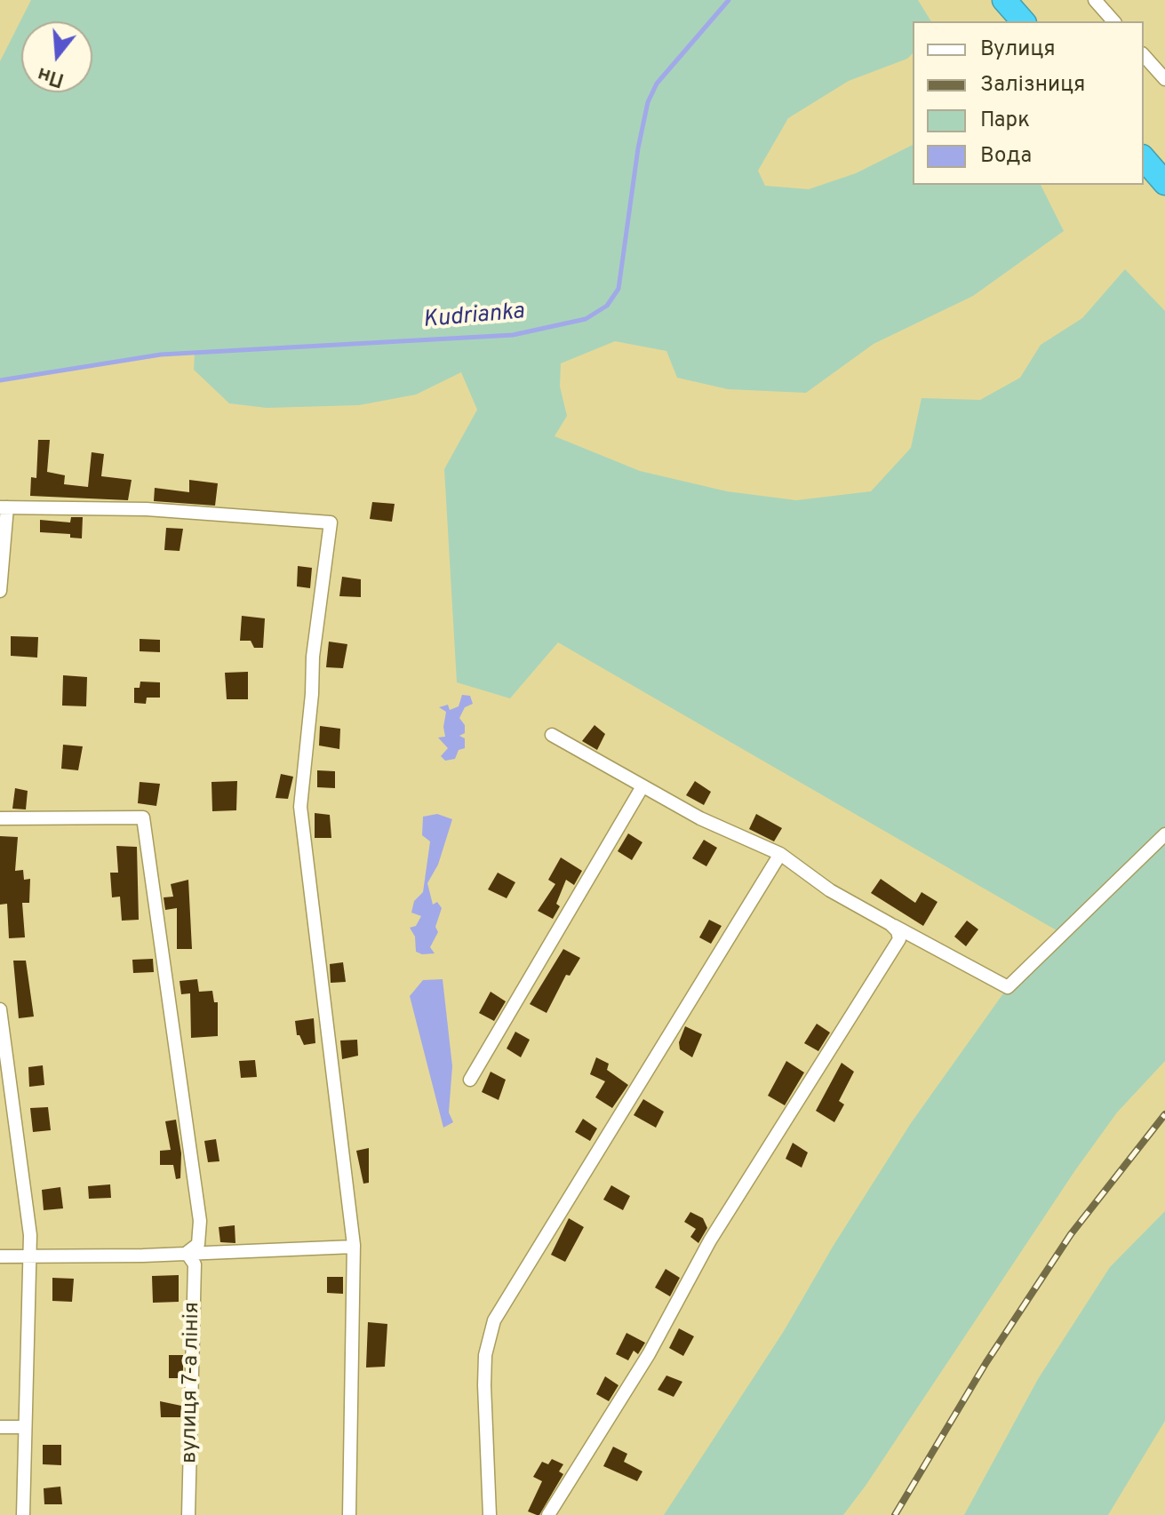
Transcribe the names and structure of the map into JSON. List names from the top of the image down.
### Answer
{
  "streets": {
    "street": ["вулиця 7-а лінія"]
  },
  "water": ["Kudrianka"],
  "legend": [
    "Вулиця",
    "Залізниця",
    "Парк",
    "Вода"
  ],
  "north": "bottom"
}
